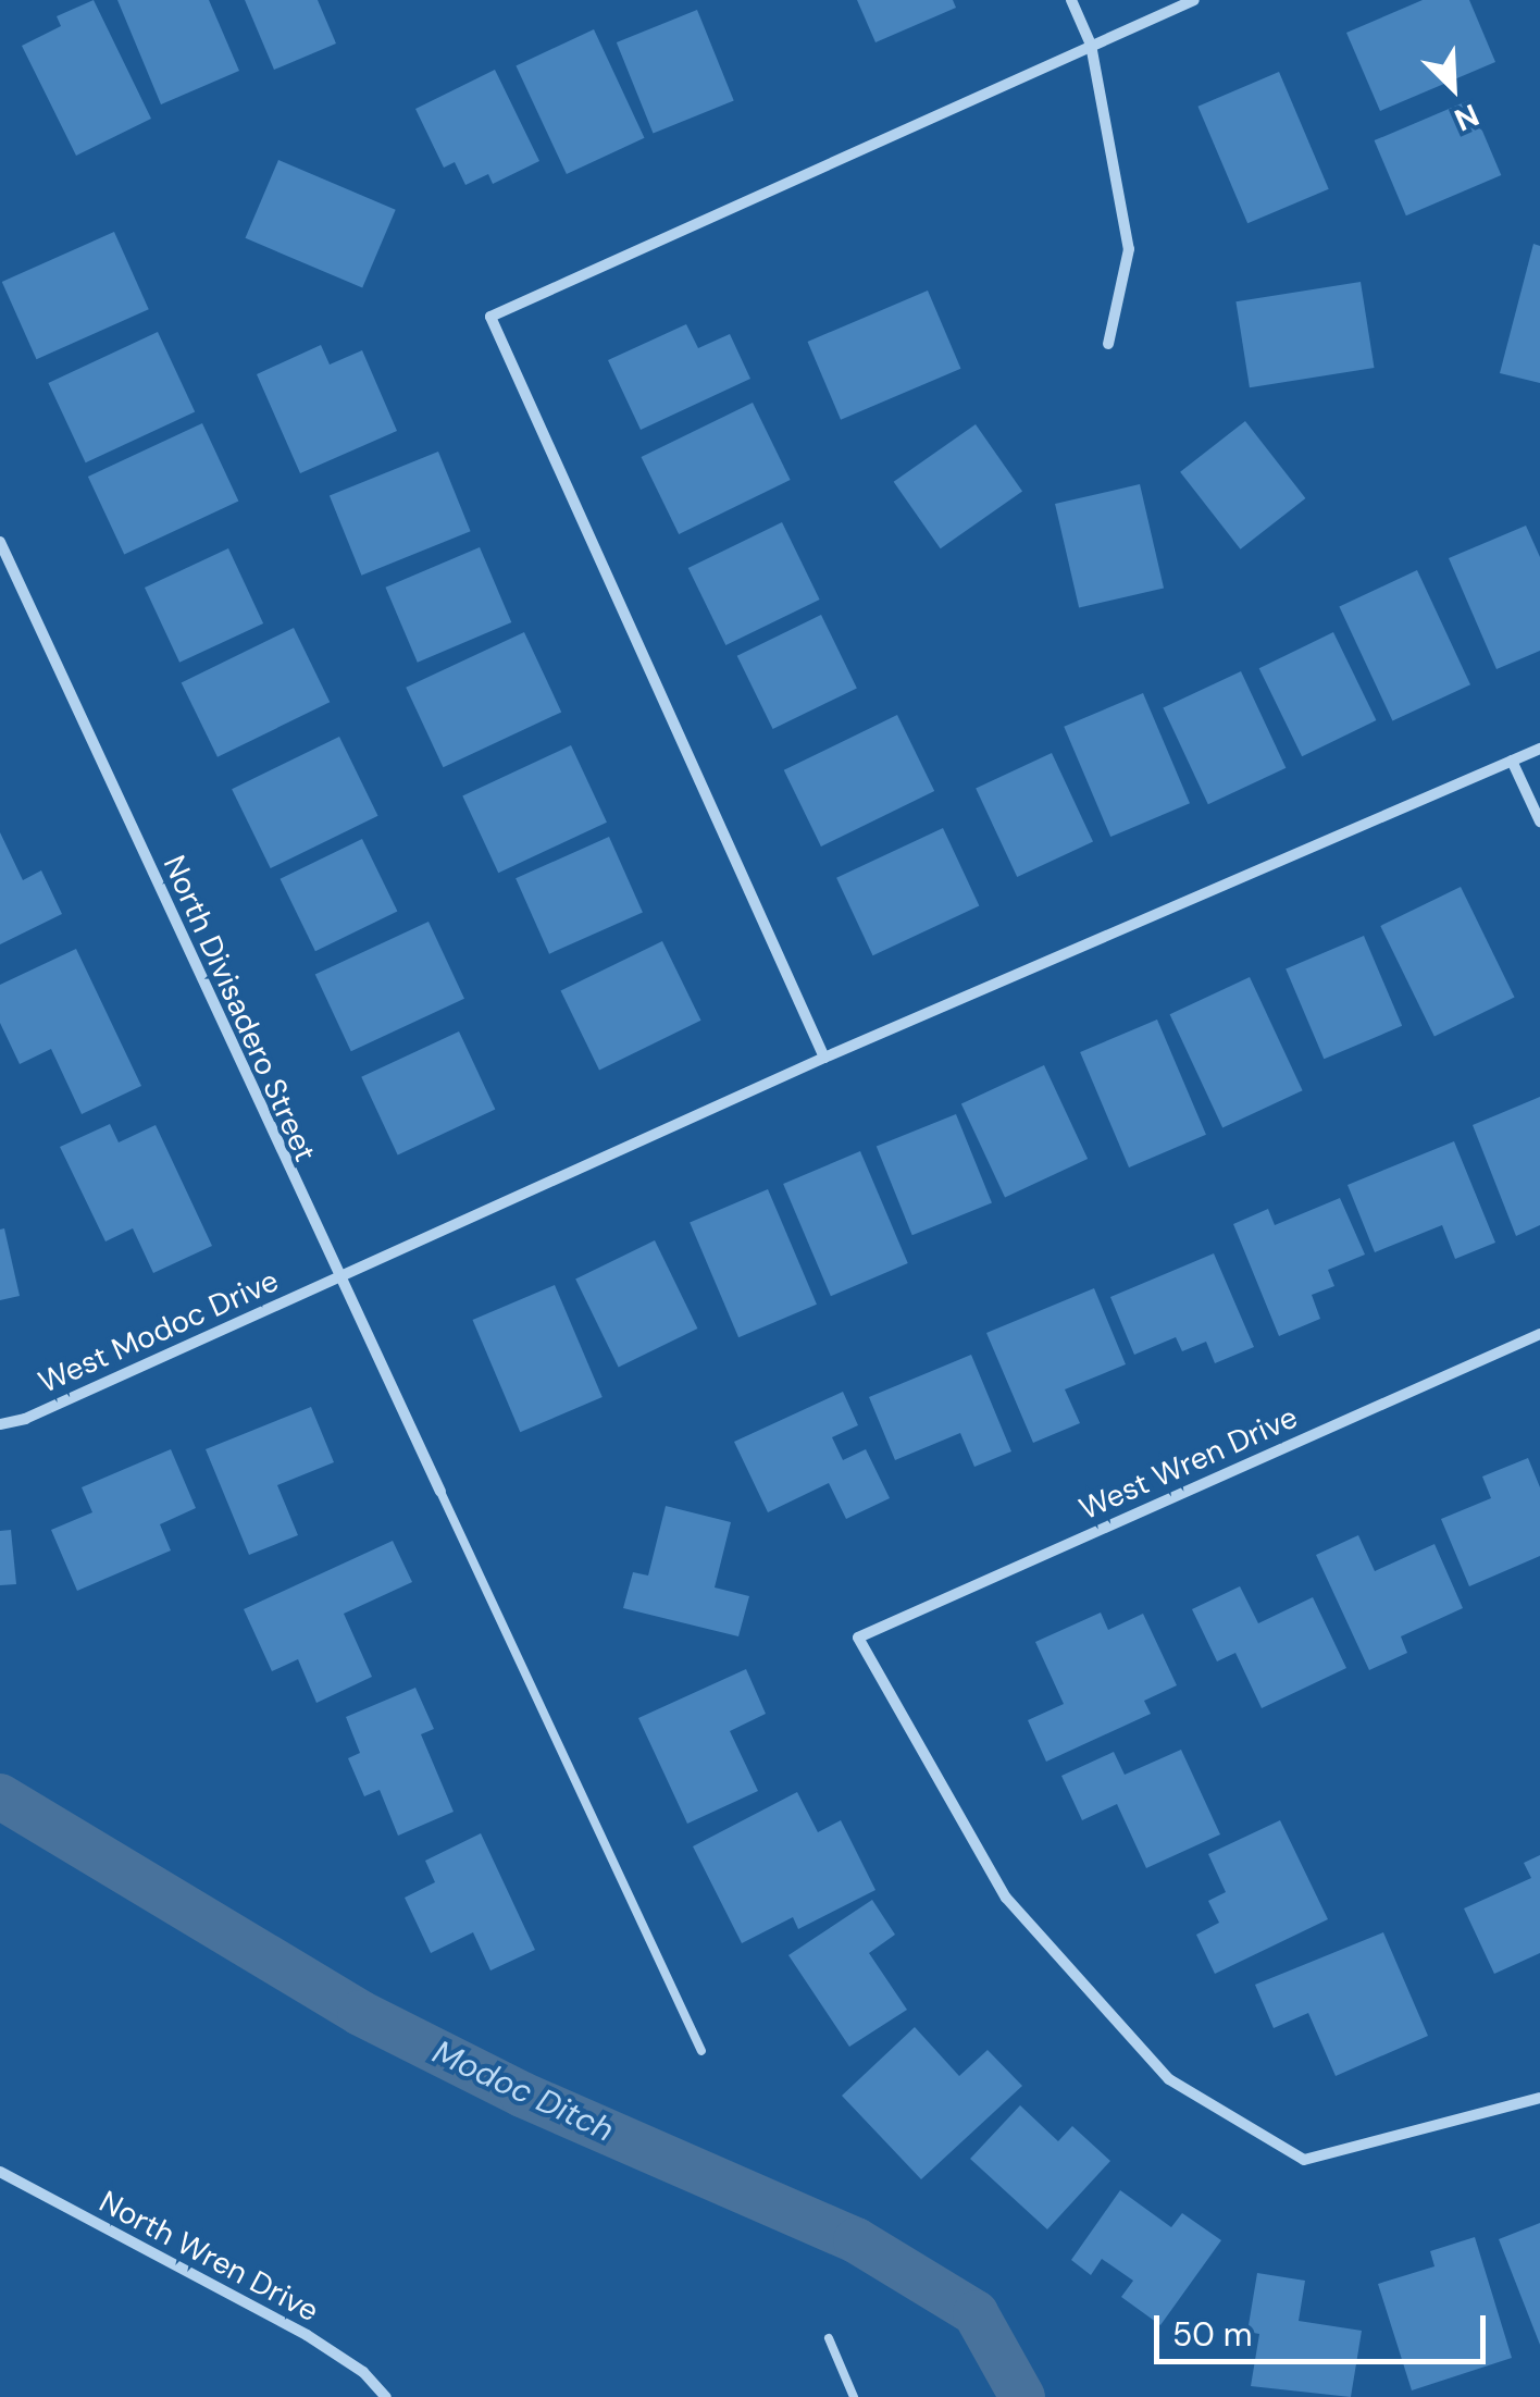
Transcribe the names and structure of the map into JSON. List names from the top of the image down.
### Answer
{
  "streets": {
    "street": [
      "North Divisadero Street",
      "West Modoc Drive",
      "West Wren Drive",
      "North Wren Drive"
    ]
  },
  "crossings": [
    ["North Divisadero Street", "West Modoc Drive"]
  ],
  "water": ["Modoc Ditch"],
  "scale_bar": "50 m",
  "north": "bottom right"
}
